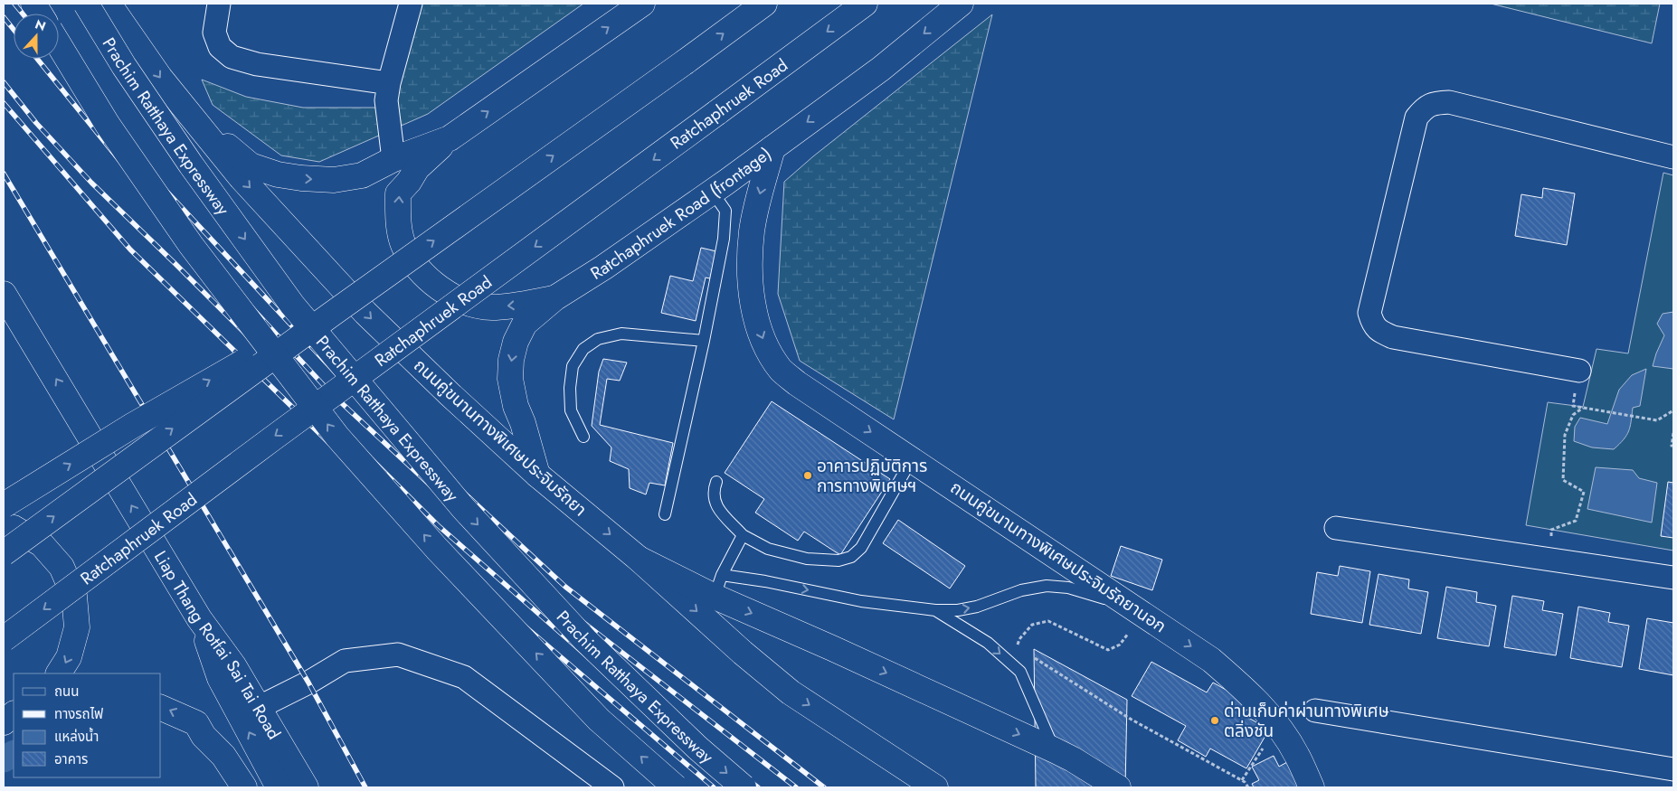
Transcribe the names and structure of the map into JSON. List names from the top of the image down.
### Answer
{
  "streets": {
    "main road": [
      "Ratchaphruek Road",
      "Prachim Ratthaya Expressway",
      "Ratchaphruek Road (frontage)",
      "ถนนคู่ขนานทางพิเศษประจิมรัถยา",
      "ถนนคู่ขนานทางพิเศษประจิมรัถยานอก",
      "Liap Thang Rotfai Sai Tai Road"
    ]
  },
  "crossings": [
    ["Ratchaphruek Road (frontage)", "ถนนคู่ขนานทางพิเศษประจิมรัถยา"],
    ["Ratchaphruek Road (frontage)", "ถนนคู่ขนานทางพิเศษประจิมรัถยานอก"]
  ],
  "one_way": ["ถนนคู่ขนานทางพิเศษประจิมรัถยานอก"],
  "places": ["อาคารปฏิบัติการ การทางพิเศษฯ", "ด่านเก็บค่าผ่านทางพิเศษ ตลิ่งชัน"],
  "legend": [
    "ถนน",
    "ทางรถไฟ",
    "แหล่งน้ำ",
    "อาคาร"
  ],
  "north": "top"
}
